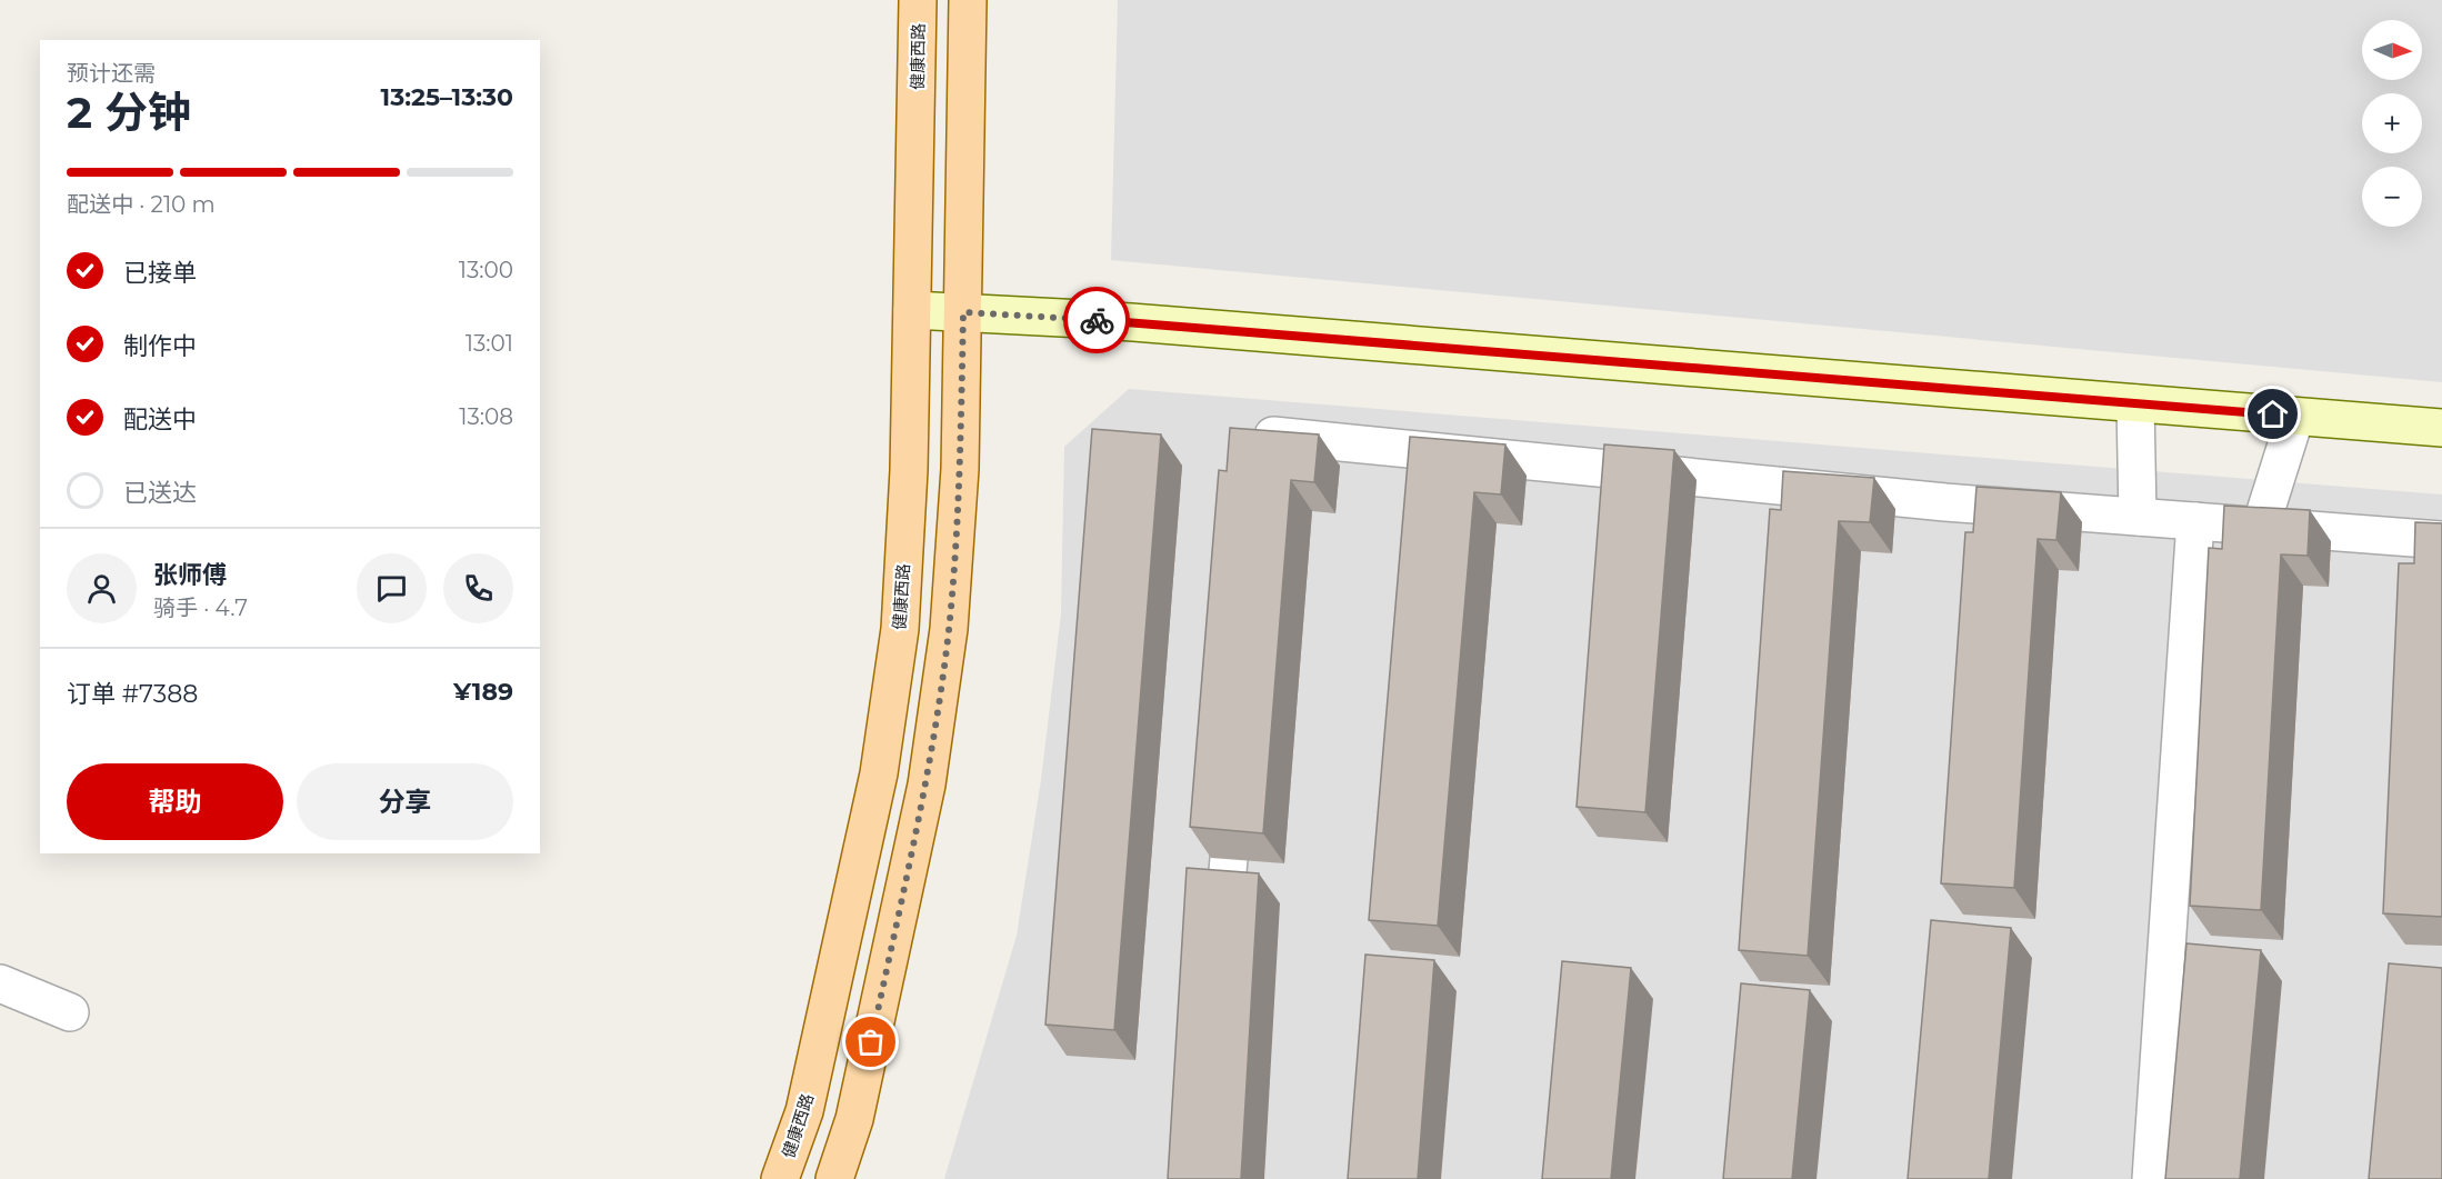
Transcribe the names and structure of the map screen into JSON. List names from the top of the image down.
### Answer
{
  "streets": {
    "main road": ["健康西路"]
  },
  "north": "right",
  "page": {
    "map_buttons": ["+", "−"],
    "heading": ["2 分钟", "预计还需", "13:25–13:30"],
    "panel": [
      "张师傅",
      "骑手 · 4.7",
      "订单 #7388",
      "¥189"
    ],
    "bar": "配送中 · 210 m",
    "list": [
      ["已接单", "13:00"],
      ["制作中", "13:01"],
      ["配送中", "13:08"],
      "已送达"
    ],
    "buttons": ["帮助", "分享"]
  }
}
